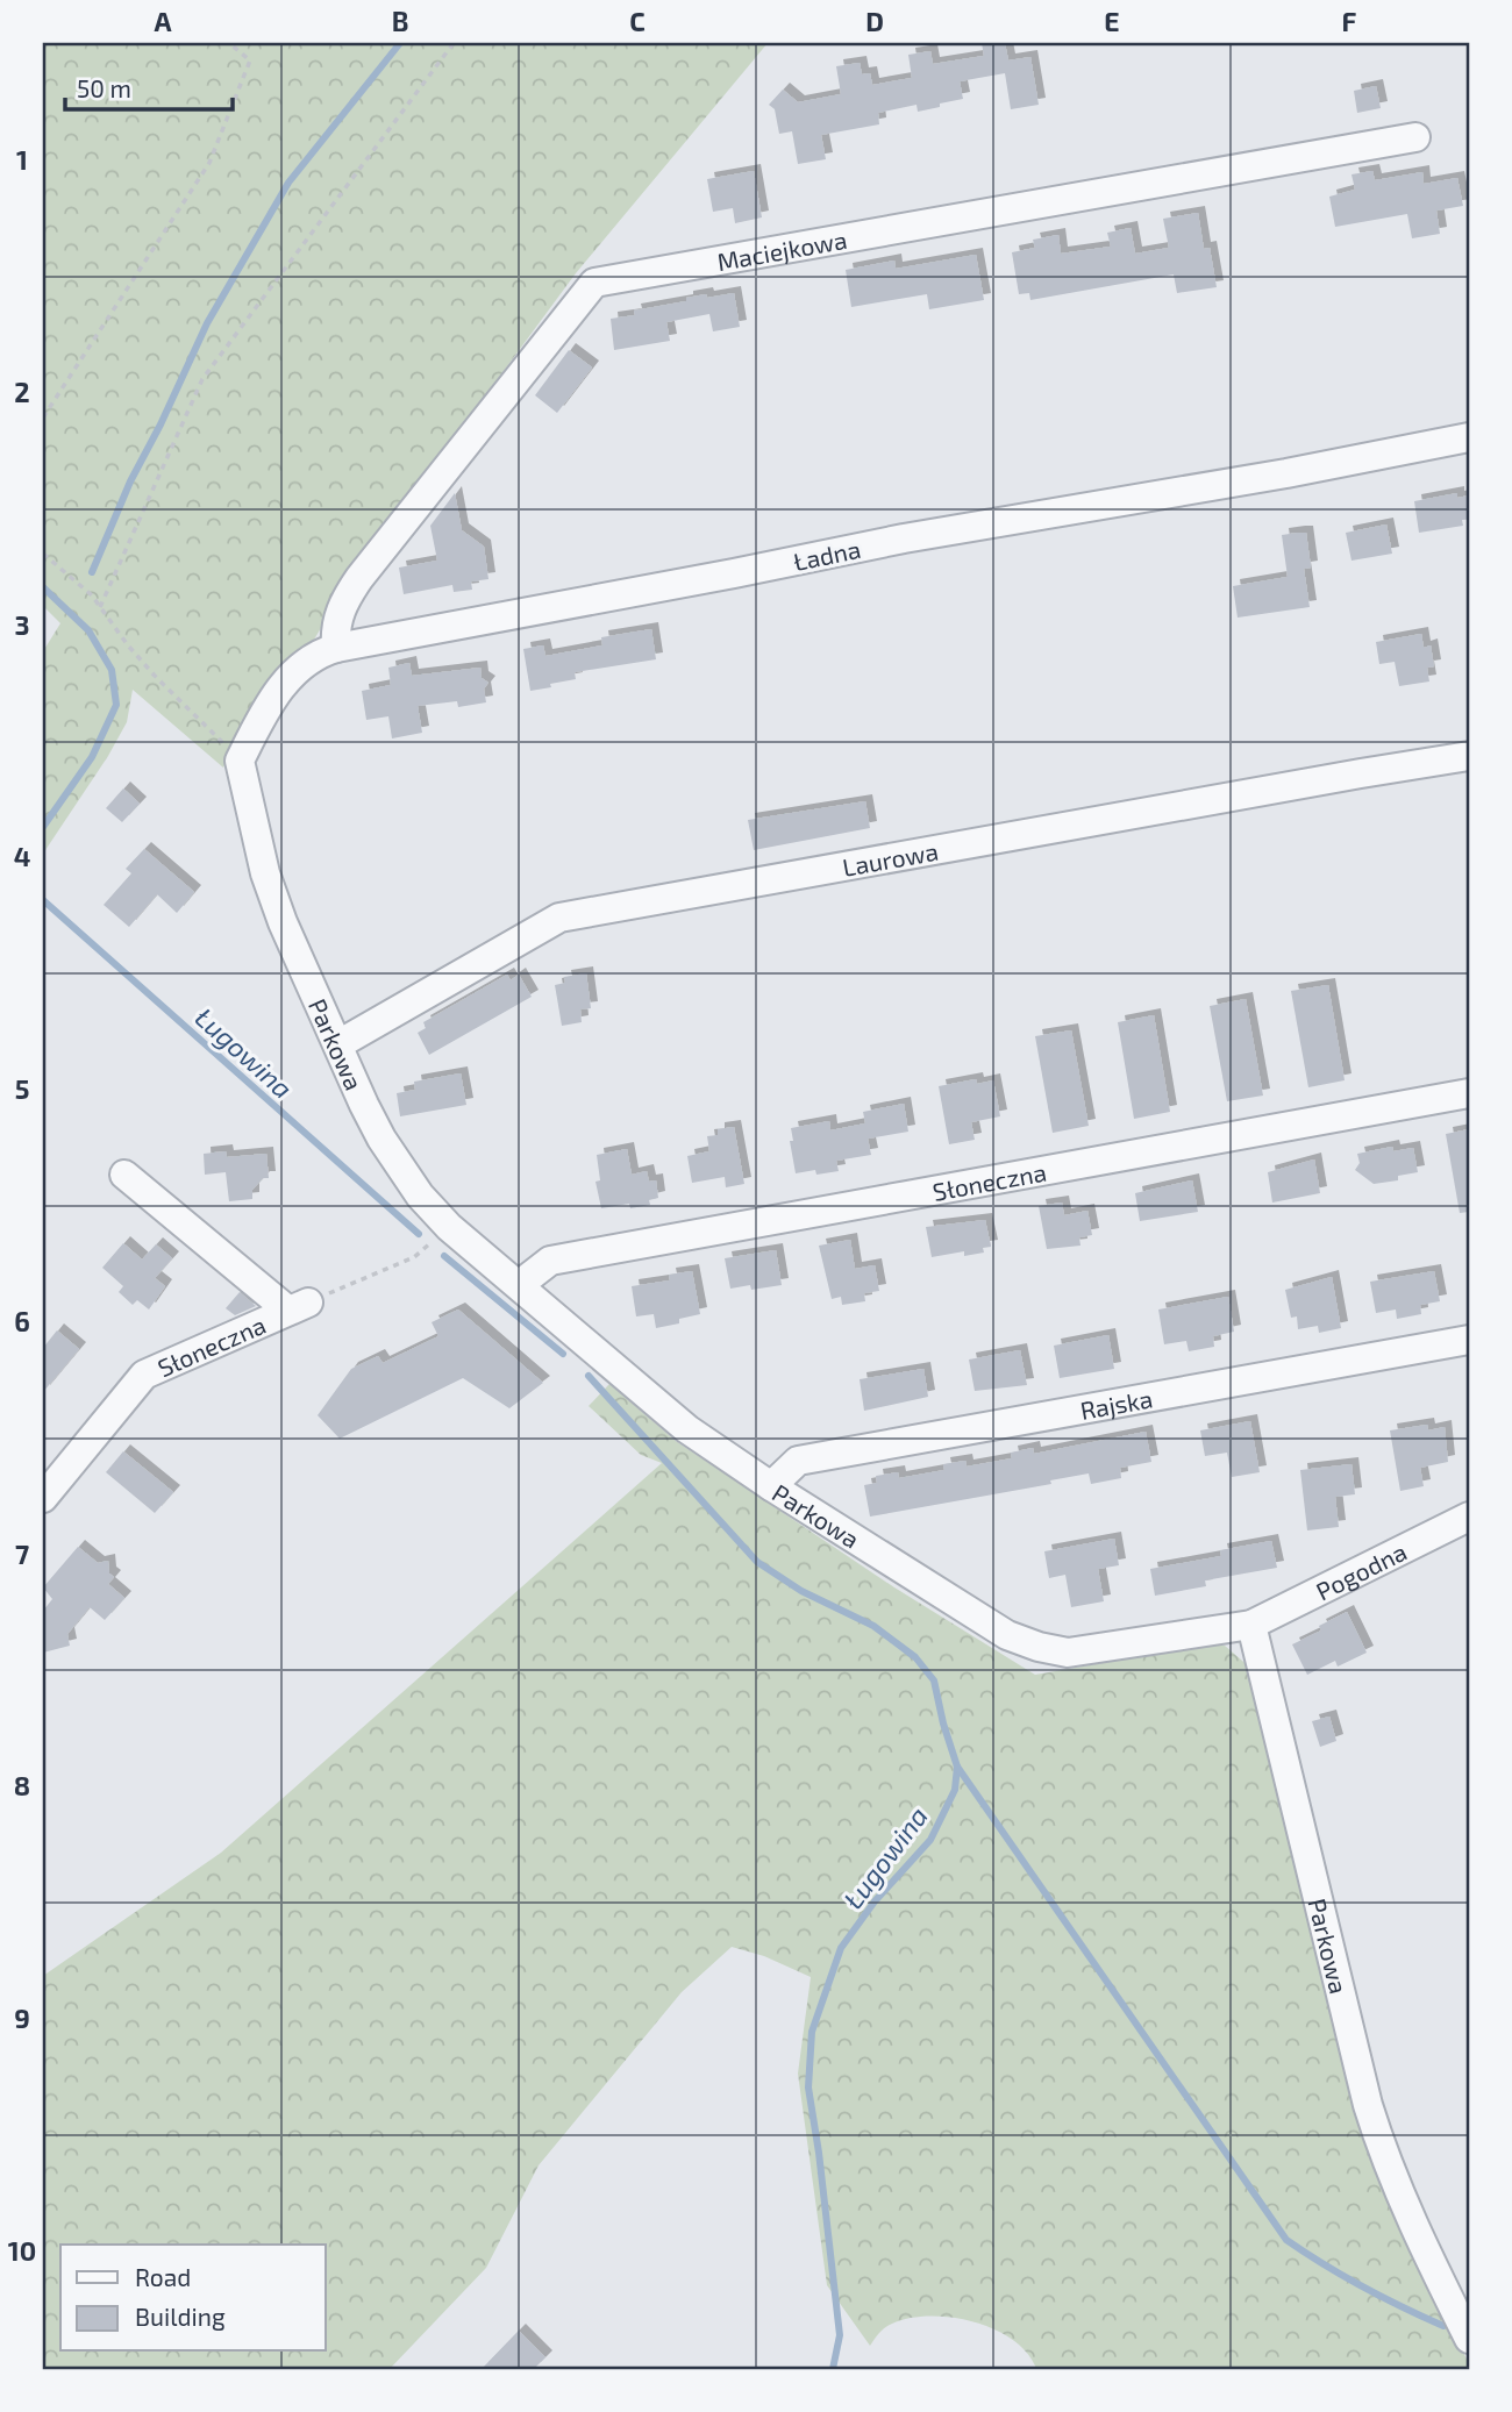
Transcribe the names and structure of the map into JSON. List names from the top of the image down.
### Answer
{
  "streets": {
    "street": [
      "Maciejkowa",
      "Ładna",
      "Laurowa",
      "Parkowa",
      "Słoneczna",
      "Rajska",
      "Pogodna"
    ]
  },
  "crossings": [
    ["Maciejkowa", "Ładna"],
    ["Ładna", "Parkowa"],
    ["Laurowa", "Parkowa"],
    ["Parkowa", "Słoneczna"],
    ["Parkowa", "Rajska"],
    ["Parkowa", "Pogodna"]
  ],
  "water": ["Ługowina"],
  "legend": ["Road", "Building"],
  "scale_bar": "50 m",
  "grid": {
    "columns": [
      "A",
      "B",
      "C",
      "D",
      "E",
      "F"
    ],
    "rows": [
      "1",
      "2",
      "3",
      "4",
      "5",
      "6",
      "7",
      "8",
      "9",
      "10"
    ]
  }
}
